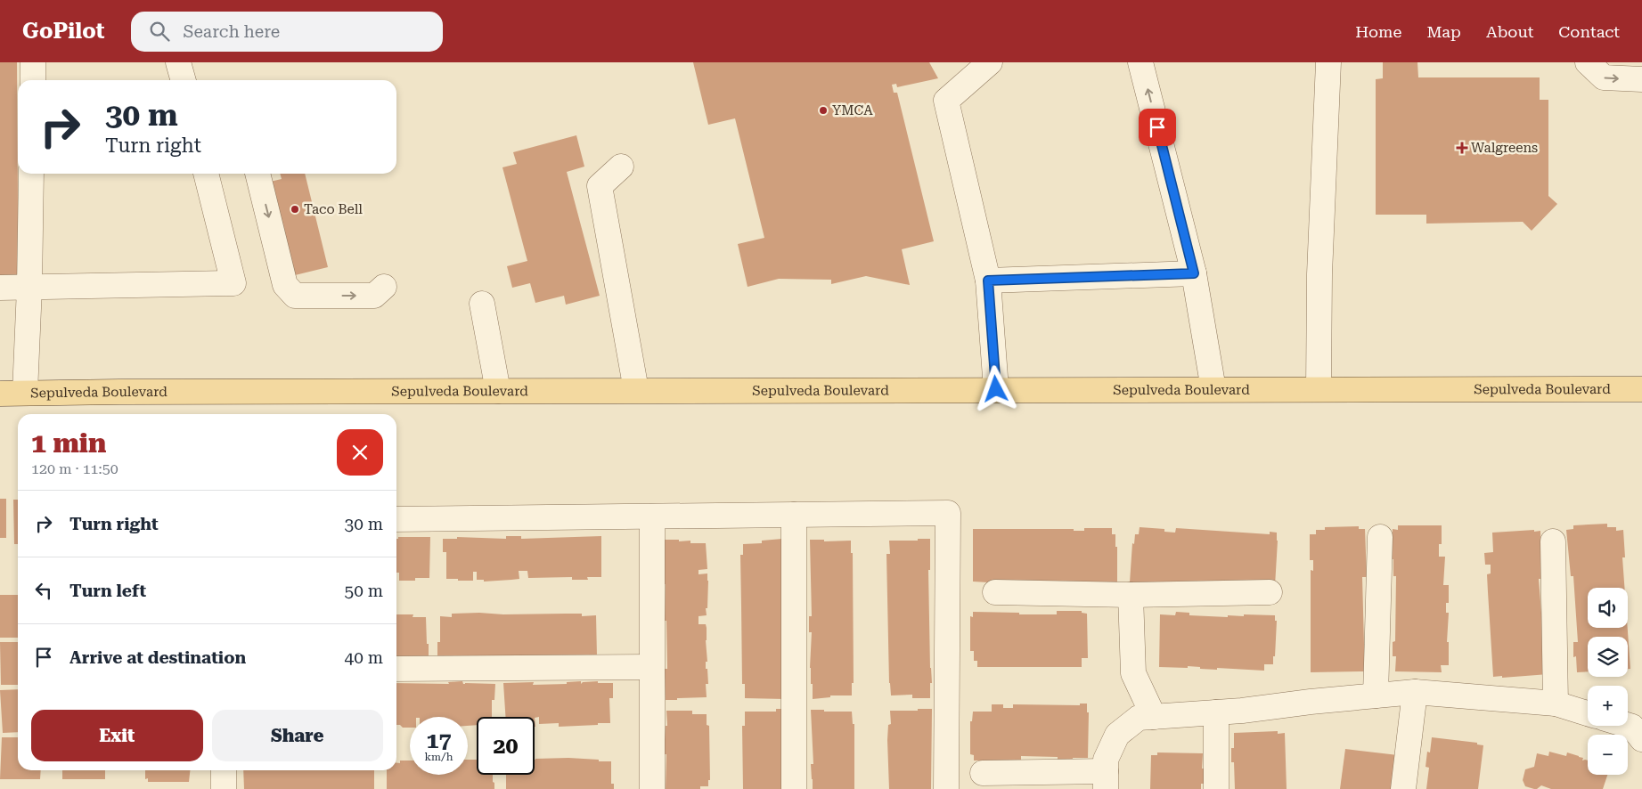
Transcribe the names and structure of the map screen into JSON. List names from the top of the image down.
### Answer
{
  "streets": {
    "main road": ["Sepulveda Boulevard"]
  },
  "places": {
    "other": ["YMCA", "Taco Bell"],
    "health": ["Walgreens"]
  },
  "page": {
    "header": "GoPilot",
    "search": "Search here",
    "nav": [
      "Home",
      "Map",
      "About",
      "Contact"
    ],
    "turn": ["30 m", "Turn right"],
    "heading": ["1 min", "120 m · 11:50"],
    "list": [
      {
        "name": "Turn right",
        "value": "30 m"
      },
      {
        "name": "Turn left",
        "value": "50 m"
      },
      {
        "name": "Arrive at destination",
        "value": "40 m"
      }
    ],
    "map_buttons": ["+", "−"],
    "buttons": ["Exit", "Share"],
    "speed": "17 km/h",
    "limit": "20"
  }
}
